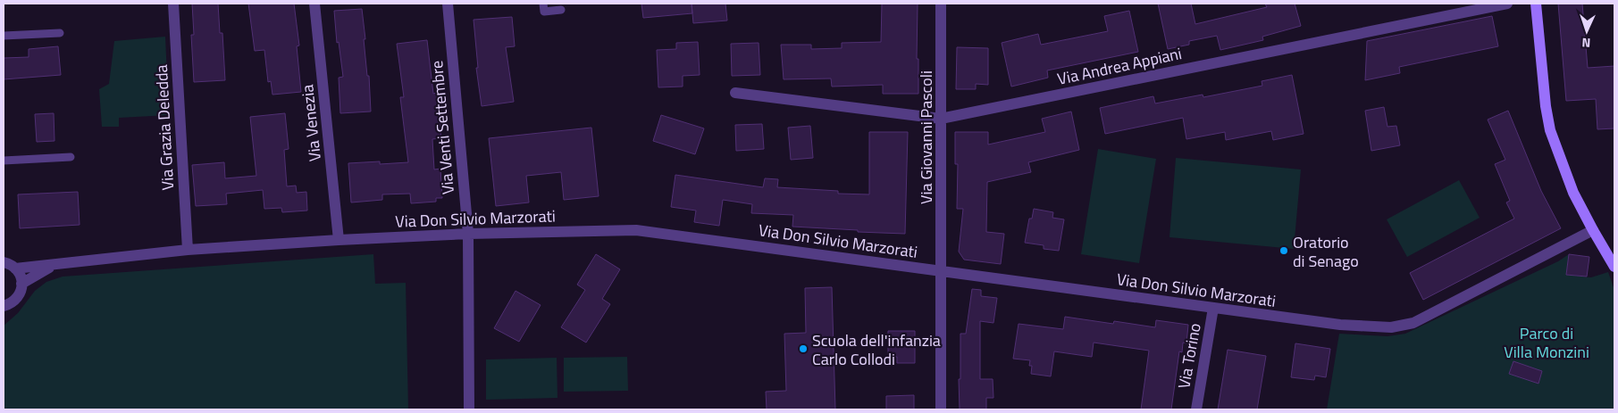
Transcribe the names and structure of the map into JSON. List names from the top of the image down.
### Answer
{
  "streets": {
    "street": [
      "Via Andrea Appiani",
      "Via Venezia",
      "Via Grazia Deledda",
      "Via Venti Settembre",
      "Via Giovanni Pascoli",
      "Via Don Silvio Marzorati",
      "Via Torino"
    ]
  },
  "crossings": [
    ["Via Andrea Appiani", "Via Giovanni Pascoli"],
    ["Via Venezia", "Via Don Silvio Marzorati"],
    ["Via Grazia Deledda", "Via Don Silvio Marzorati"],
    ["Via Venti Settembre", "Via Don Silvio Marzorati"],
    ["Via Giovanni Pascoli", "Via Don Silvio Marzorati"],
    ["Via Don Silvio Marzorati", "Via Torino"]
  ],
  "parks": ["Parco di Villa Monzini"],
  "places": ["Oratorio di Senago", "Scuola dell'infanzia Carlo Collodi"],
  "north": "bottom"
}
